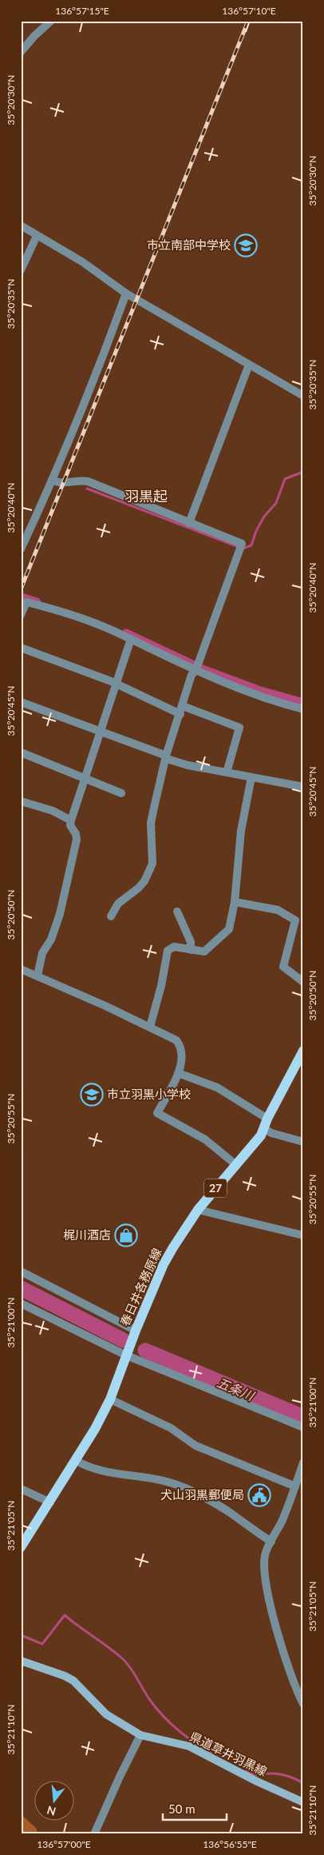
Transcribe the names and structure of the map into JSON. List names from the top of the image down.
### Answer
{
  "streets": {
    "main road": ["27", "春日井各務原線", "県道草井羽黒線"]
  },
  "districts": ["羽黒起"],
  "water": ["五条川"],
  "places": {
    "school or university": ["市立南部中学校", "市立羽黒小学校"],
    "shop": ["梶川酒店"],
    "public building": ["犬山羽黒郵便局"]
  },
  "scale_bar": "50 m",
  "north": "bottom",
  "coordinates": [
    "136°57'15\"E",
    "136°57'10\"E",
    "35°20'30\"N",
    "35°20'35\"N",
    "35°20'40\"N",
    "35°20'45\"N",
    "35°20'50\"N",
    "35°20'55\"N",
    "35°21'00\"N",
    "35°21'05\"N",
    "35°21'10\"N",
    "136°57'00\"E",
    "136°56'55\"E"
  ]
}
